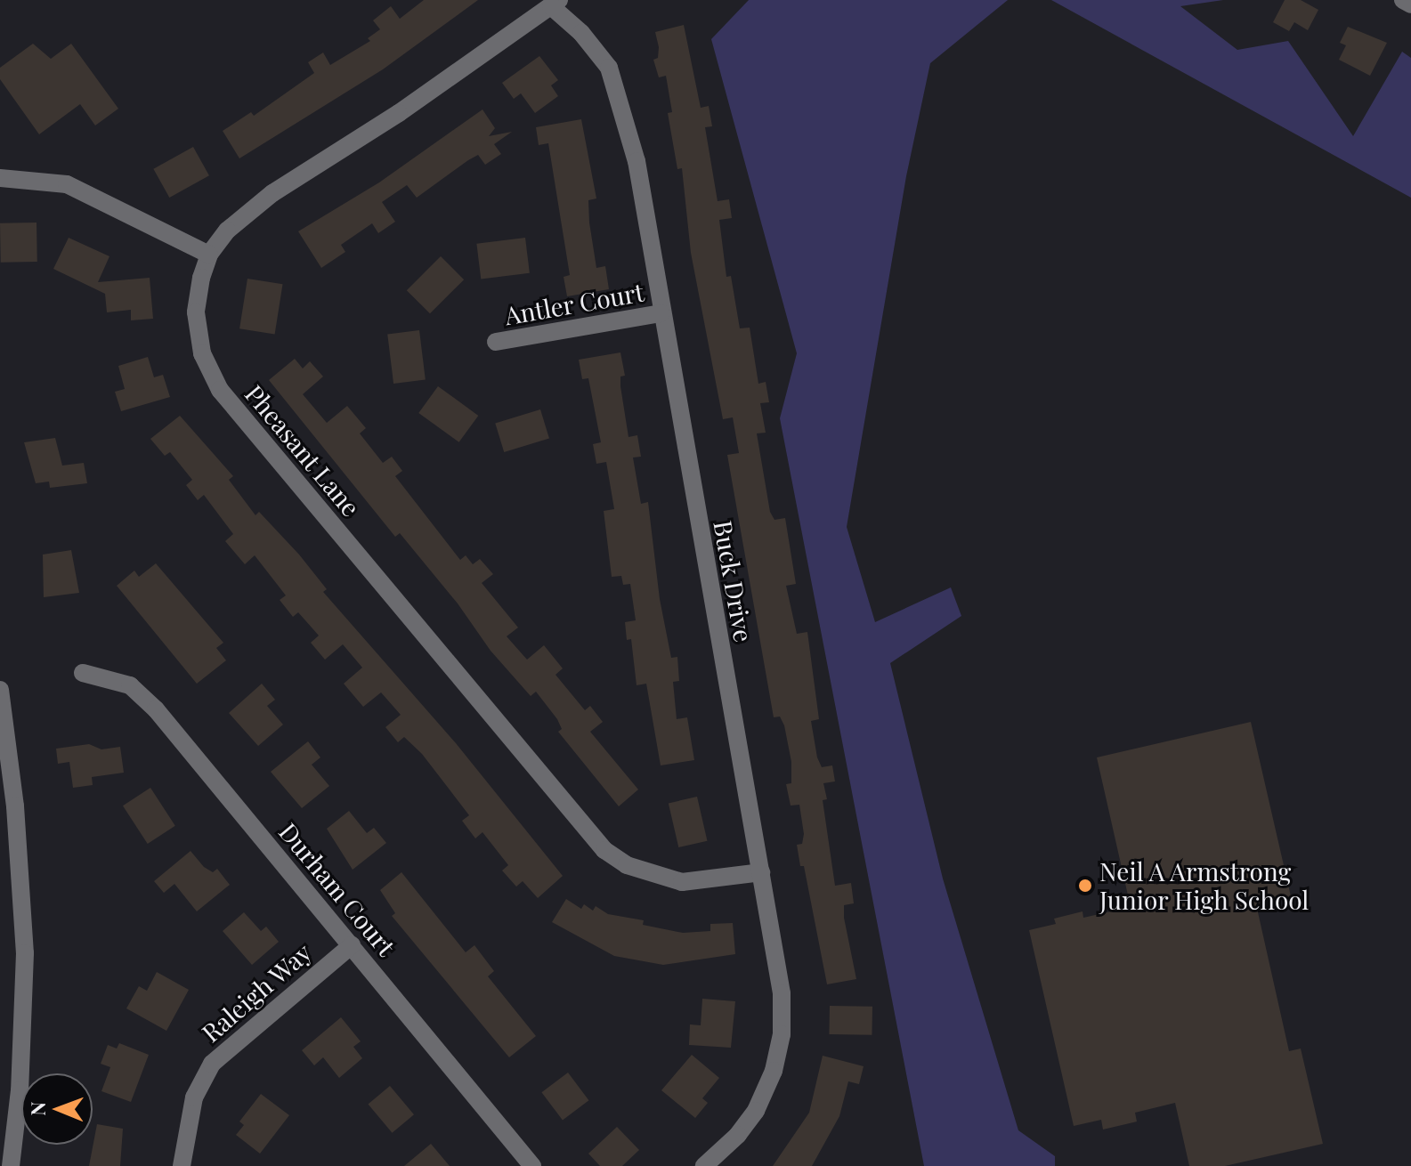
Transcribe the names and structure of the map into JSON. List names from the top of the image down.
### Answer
{
  "streets": {
    "street": [
      "Antler Court",
      "Pheasant Lane",
      "Buck Drive",
      "Durham Court",
      "Raleigh Way"
    ]
  },
  "crossings": [
    ["Antler Court", "Buck Drive"],
    ["Pheasant Lane", "Buck Drive"],
    ["Durham Court", "Raleigh Way"]
  ],
  "places": ["Neil A Armstrong Junior High School"],
  "north": "left"
}
